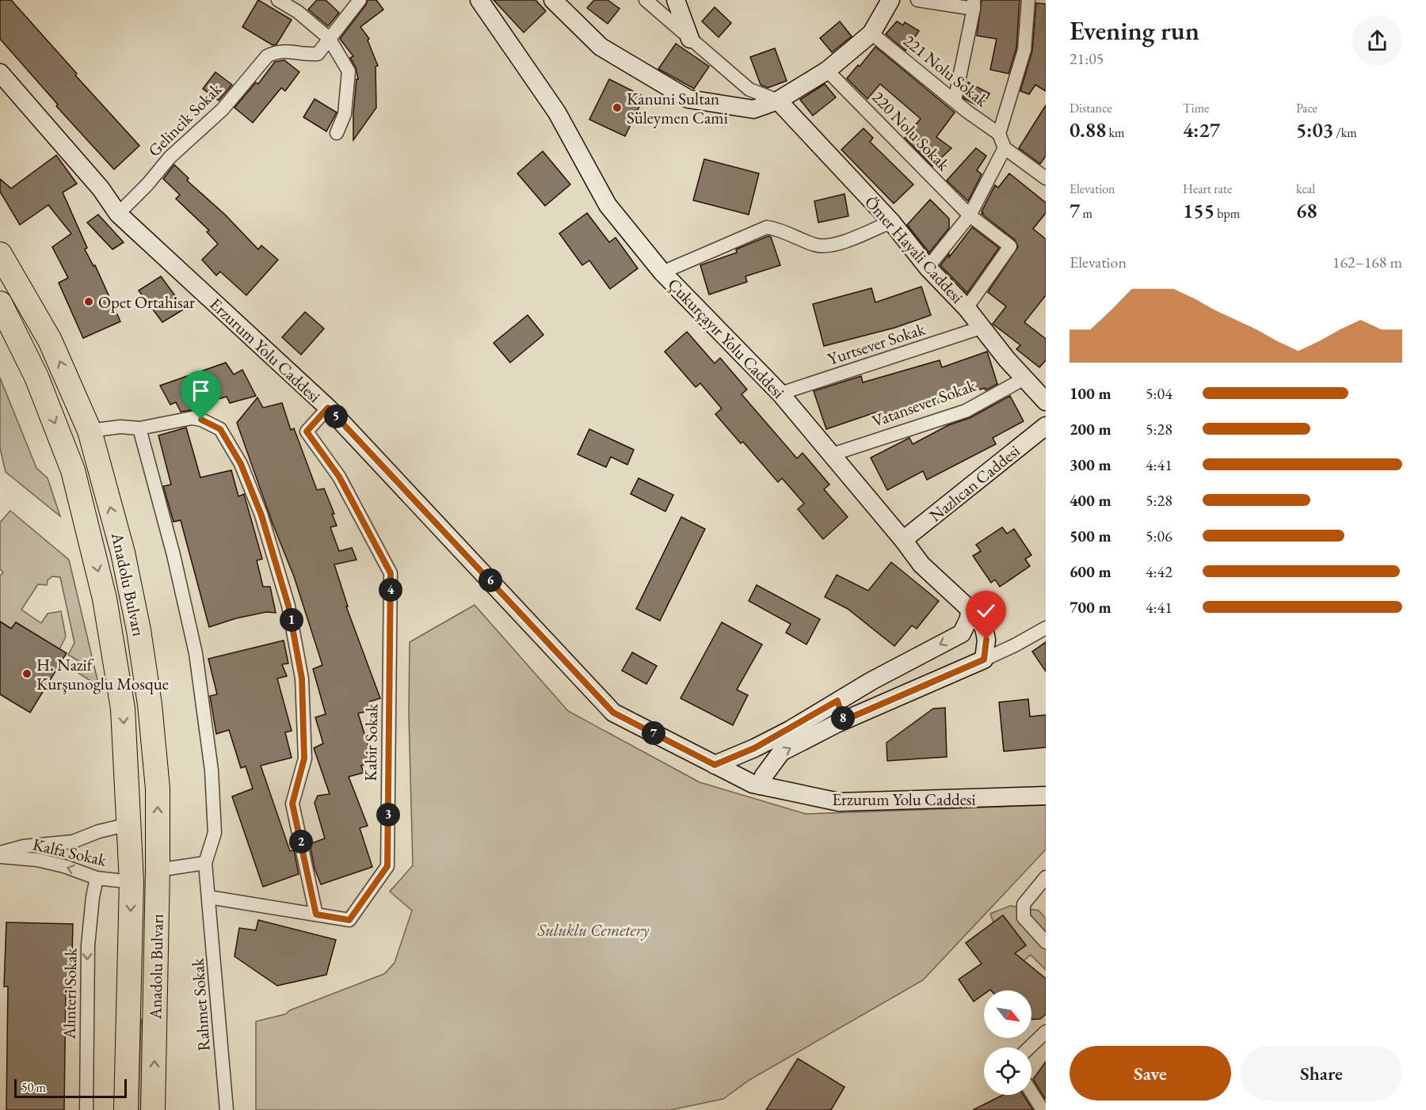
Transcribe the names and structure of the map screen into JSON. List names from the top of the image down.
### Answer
{
  "streets": {
    "highway": ["Anadolu Bulvarı"],
    "street": [
      "221 Nolu Sokak",
      "Gelincik Sokak",
      "220 Nolu Sokak",
      "Ömer Hayali Caddesi",
      "Çukurçayır Yolu Caddesi",
      "Yurtsever Sokak",
      "Erzurum Yolu Caddesi",
      "Vatansever Sokak",
      "Nazlıcan Caddesi",
      "Kabir Sokak",
      "Kalfa Sokak",
      "Alınteri Sokak",
      "Rahmet Sokak"
    ]
  },
  "crossings": [
    ["Gelincik Sokak", "Erzurum Yolu Caddesi"],
    ["220 Nolu Sokak", "Ömer Hayali Caddesi"],
    ["Ömer Hayali Caddesi", "Yurtsever Sokak"],
    ["Ömer Hayali Caddesi", "Vatansever Sokak"],
    ["Çukurçayır Yolu Caddesi", "Yurtsever Sokak"],
    ["Çukurçayır Yolu Caddesi", "Vatansever Sokak"],
    ["Çukurçayır Yolu Caddesi", "Nazlıcan Caddesi"],
    ["Erzurum Yolu Caddesi", "Kabir Sokak"],
    ["Anadolu Bulvarı", "Kalfa Sokak"],
    ["Kabir Sokak", "Rahmet Sokak"],
    ["Kalfa Sokak", "Alınteri Sokak"]
  ],
  "one_way": ["Alınteri Sokak"],
  "parks": ["Suluklu Cemetery"],
  "places": ["Kanuni Sultan Süleymen Cami", "Opet Ortahisar", "H. Nazif Kurşunoglu Mosque"],
  "scale_bar": "50 m",
  "north": "bottom right",
  "page": {
    "heading": ["Evening run", "21:05"],
    "stats": [
      ["Distance", "0.88 km"],
      ["Time", "4:27"],
      ["Pace", "5:03 /km"],
      ["Elevation", "7 m"],
      ["Heart rate", "155 bpm"],
      ["kcal", "68"]
    ],
    "chart": ["Elevation", "162–168 m"],
    "list": [
      {
        "name": "100 m",
        "note": "5:04"
      },
      {
        "name": "200 m",
        "note": "5:28"
      },
      {
        "name": "300 m",
        "note": "4:41"
      },
      {
        "name": "400 m",
        "note": "5:28"
      },
      {
        "name": "500 m",
        "note": "5:06"
      },
      {
        "name": "600 m",
        "note": "4:42"
      },
      {
        "name": "700 m",
        "note": "4:41"
      }
    ],
    "pins": [
      "5",
      "6",
      "4",
      "1",
      "8",
      "7",
      "3",
      "2"
    ],
    "buttons": ["Save", "Share"],
    "scale": "50 m"
  }
}
